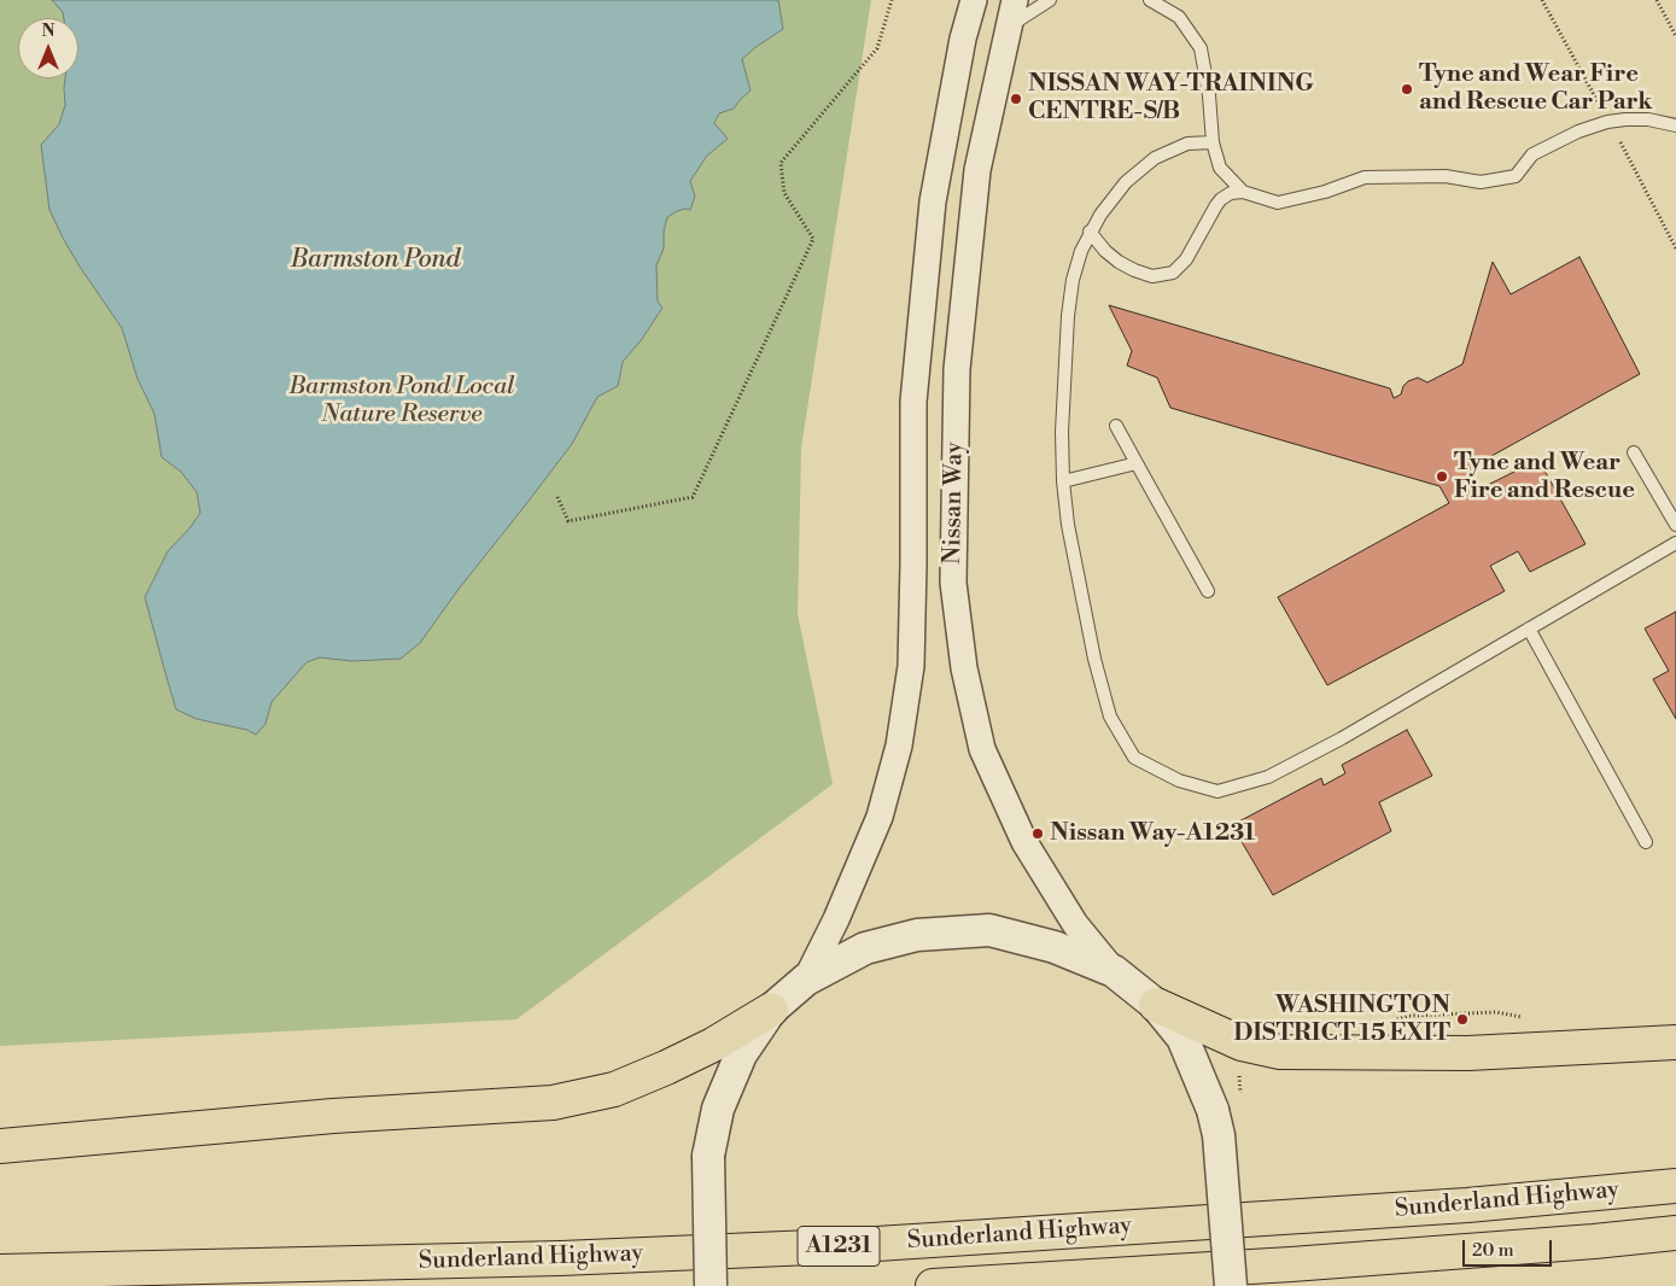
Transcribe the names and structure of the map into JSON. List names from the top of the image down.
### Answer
{
  "streets": {
    "highway": ["Sunderland Highway", "A1231"],
    "street": ["Nissan Way"]
  },
  "water": ["Barmston Pond"],
  "parks": ["Barmston Pond Local Nature Reserve"],
  "places": [
    "Tyne and Wear Fire and Rescue Car Park",
    "NISSAN WAY-TRAINING CENTRE-S/B",
    "Tyne and Wear Fire and Rescue",
    "Nissan Way-A1231",
    "WASHINGTON DISTRICT 15 EXIT"
  ],
  "scale_bar": "20 m",
  "north": "top"
}
